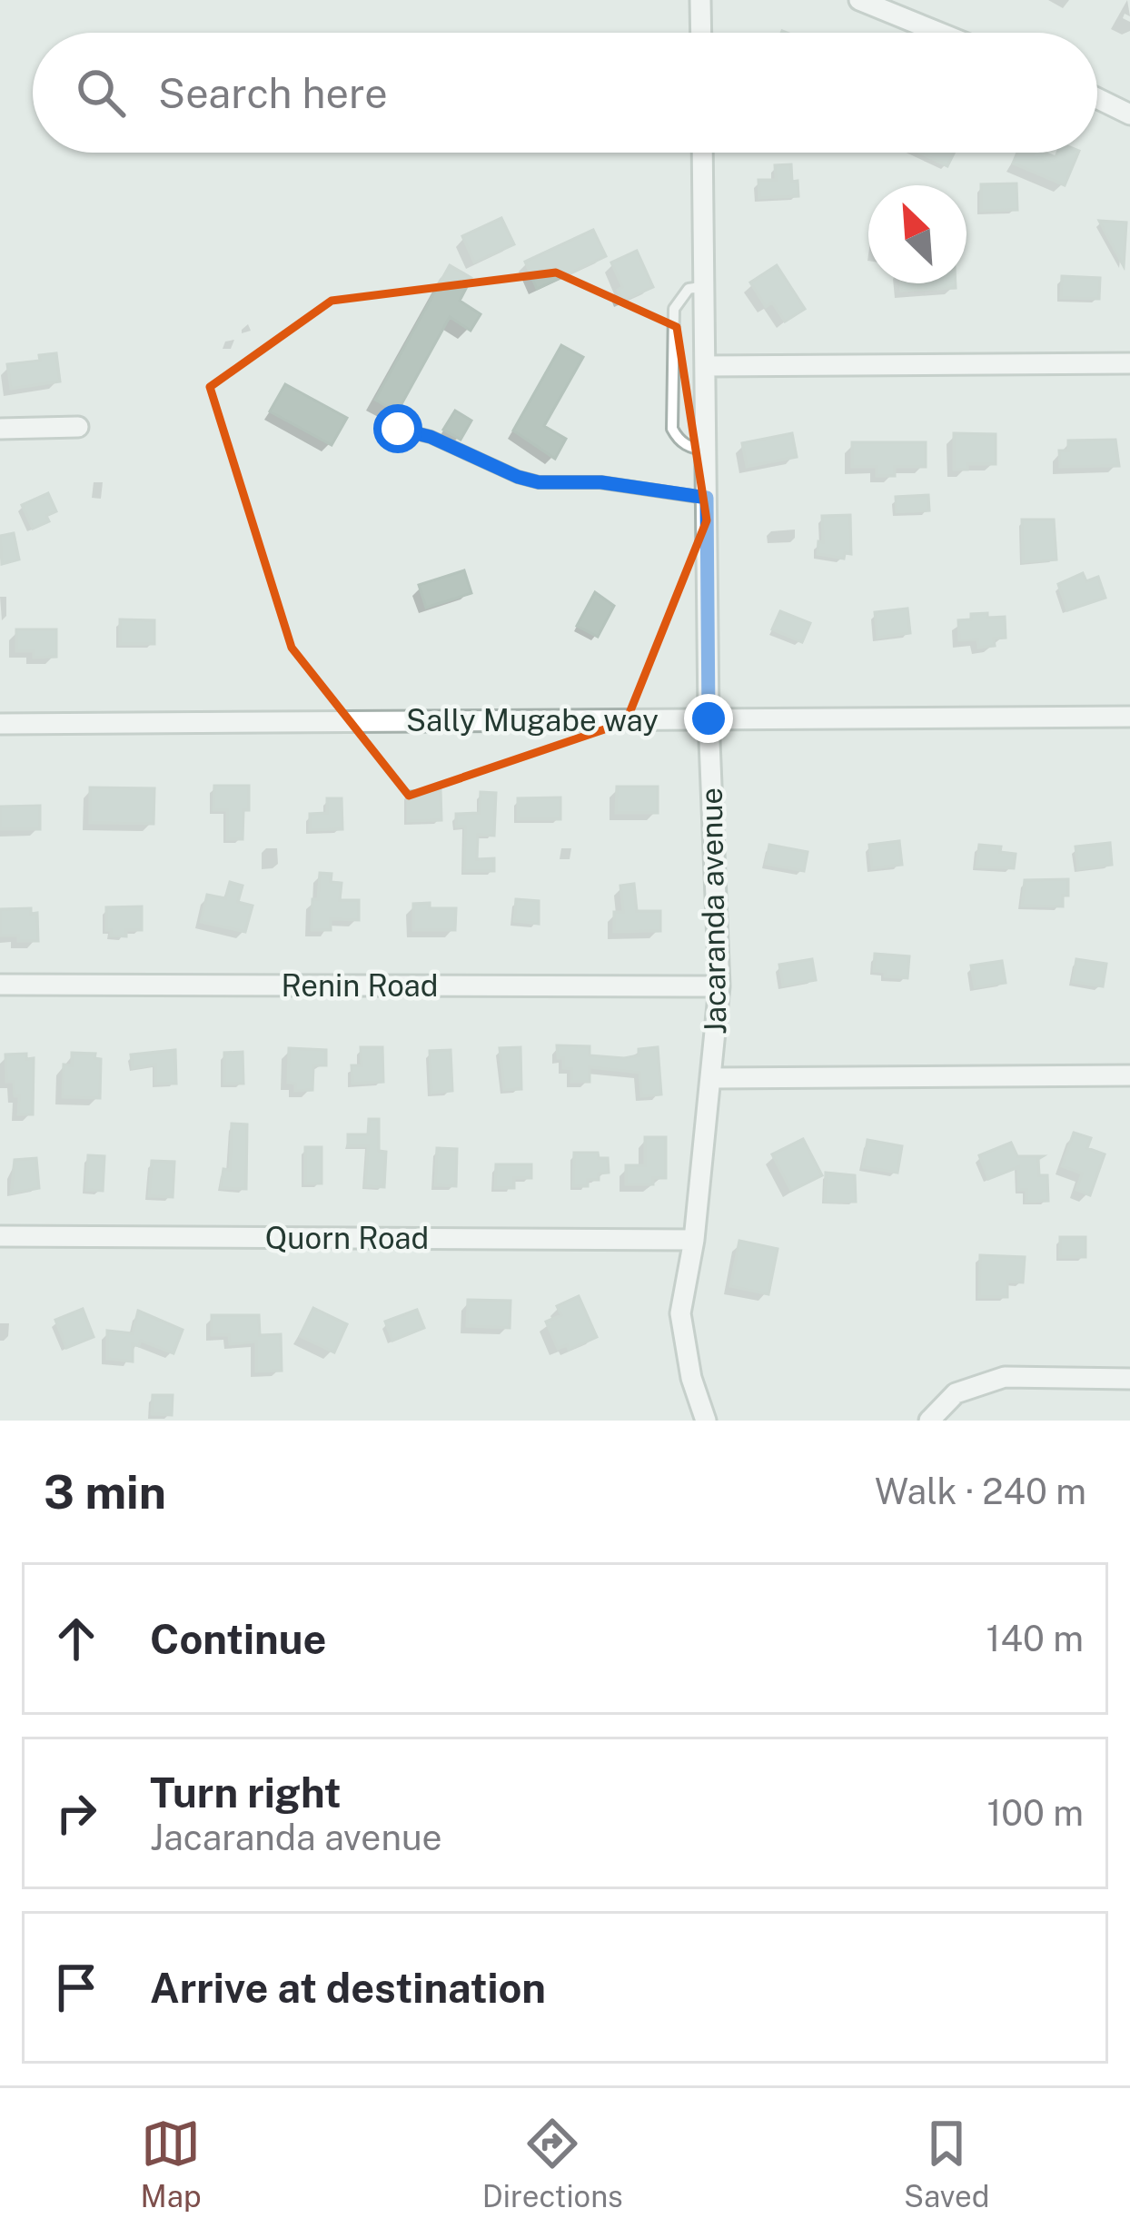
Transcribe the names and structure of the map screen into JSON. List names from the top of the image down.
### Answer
{
  "streets": {
    "street": [
      "Sally Mugabe way",
      "Jacaranda avenue",
      "Renin Road",
      "Quorn Road"
    ]
  },
  "crossings": [
    ["Sally Mugabe way", "Jacaranda avenue"],
    ["Jacaranda avenue", "Renin Road"],
    ["Jacaranda avenue", "Quorn Road"]
  ],
  "north": "top left",
  "page": {
    "search": "Search here",
    "heading": ["3 min", "Walk · 240 m"],
    "list": [
      ["Continue", "140 m"],
      ["Turn right", "Jacaranda avenue", "100 m"],
      "Arrive at destination"
    ],
    "nav": ["Map", "Directions", "Saved"]
  }
}
